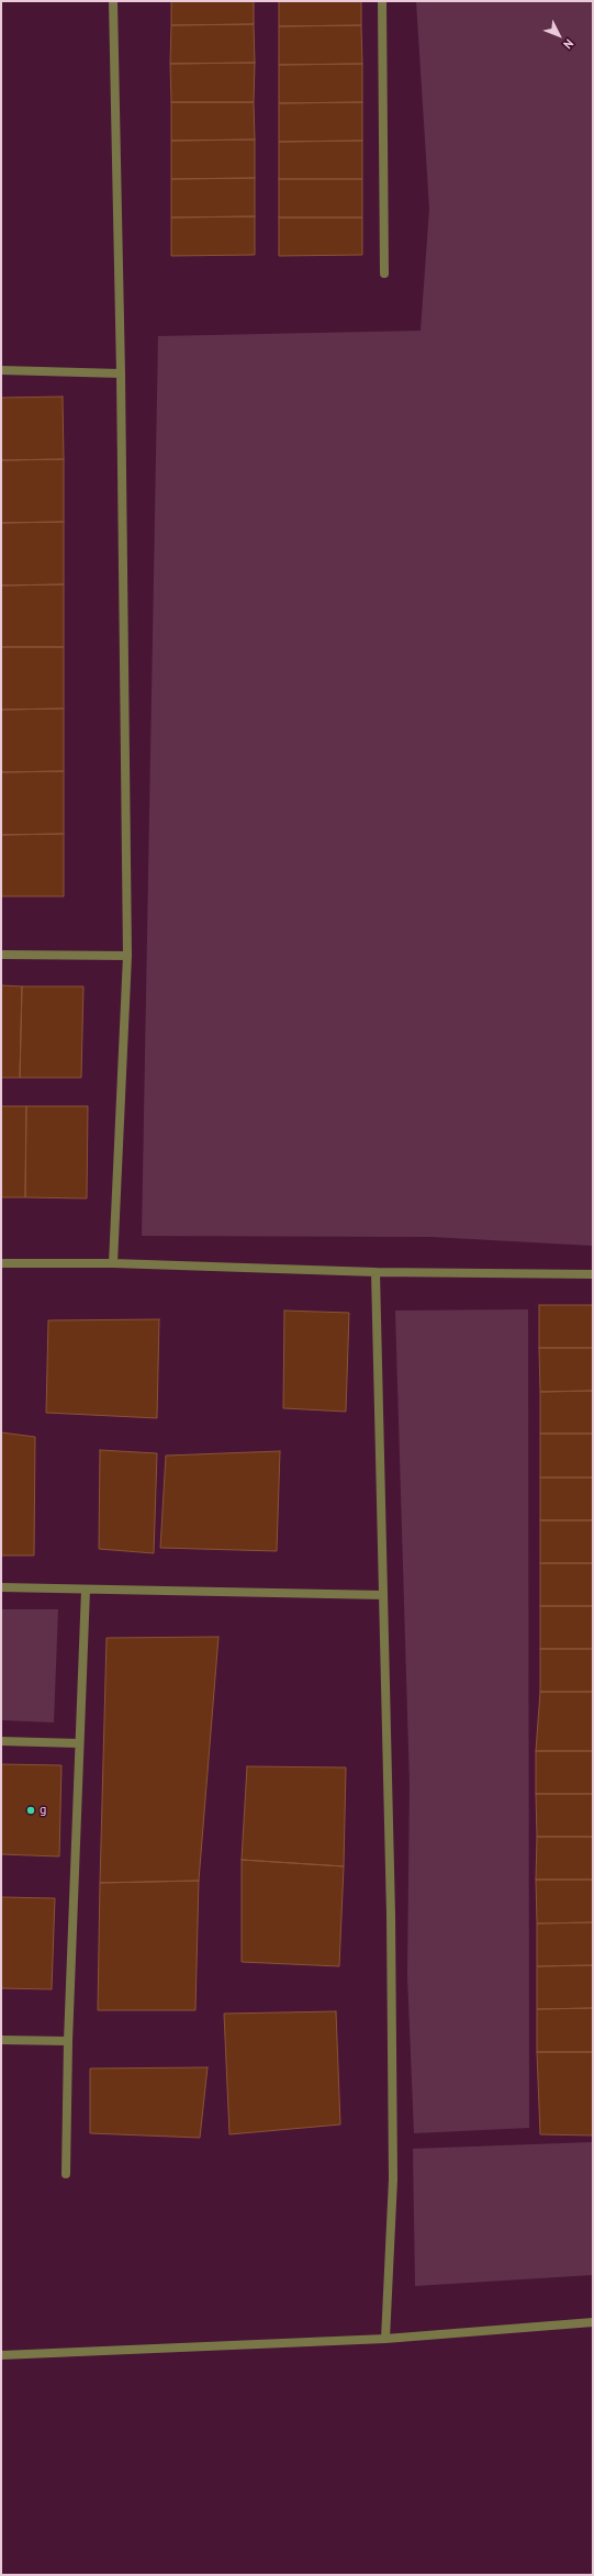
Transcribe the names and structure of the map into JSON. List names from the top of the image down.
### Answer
{
  "places": ["g"],
  "north": "bottom right"
}
